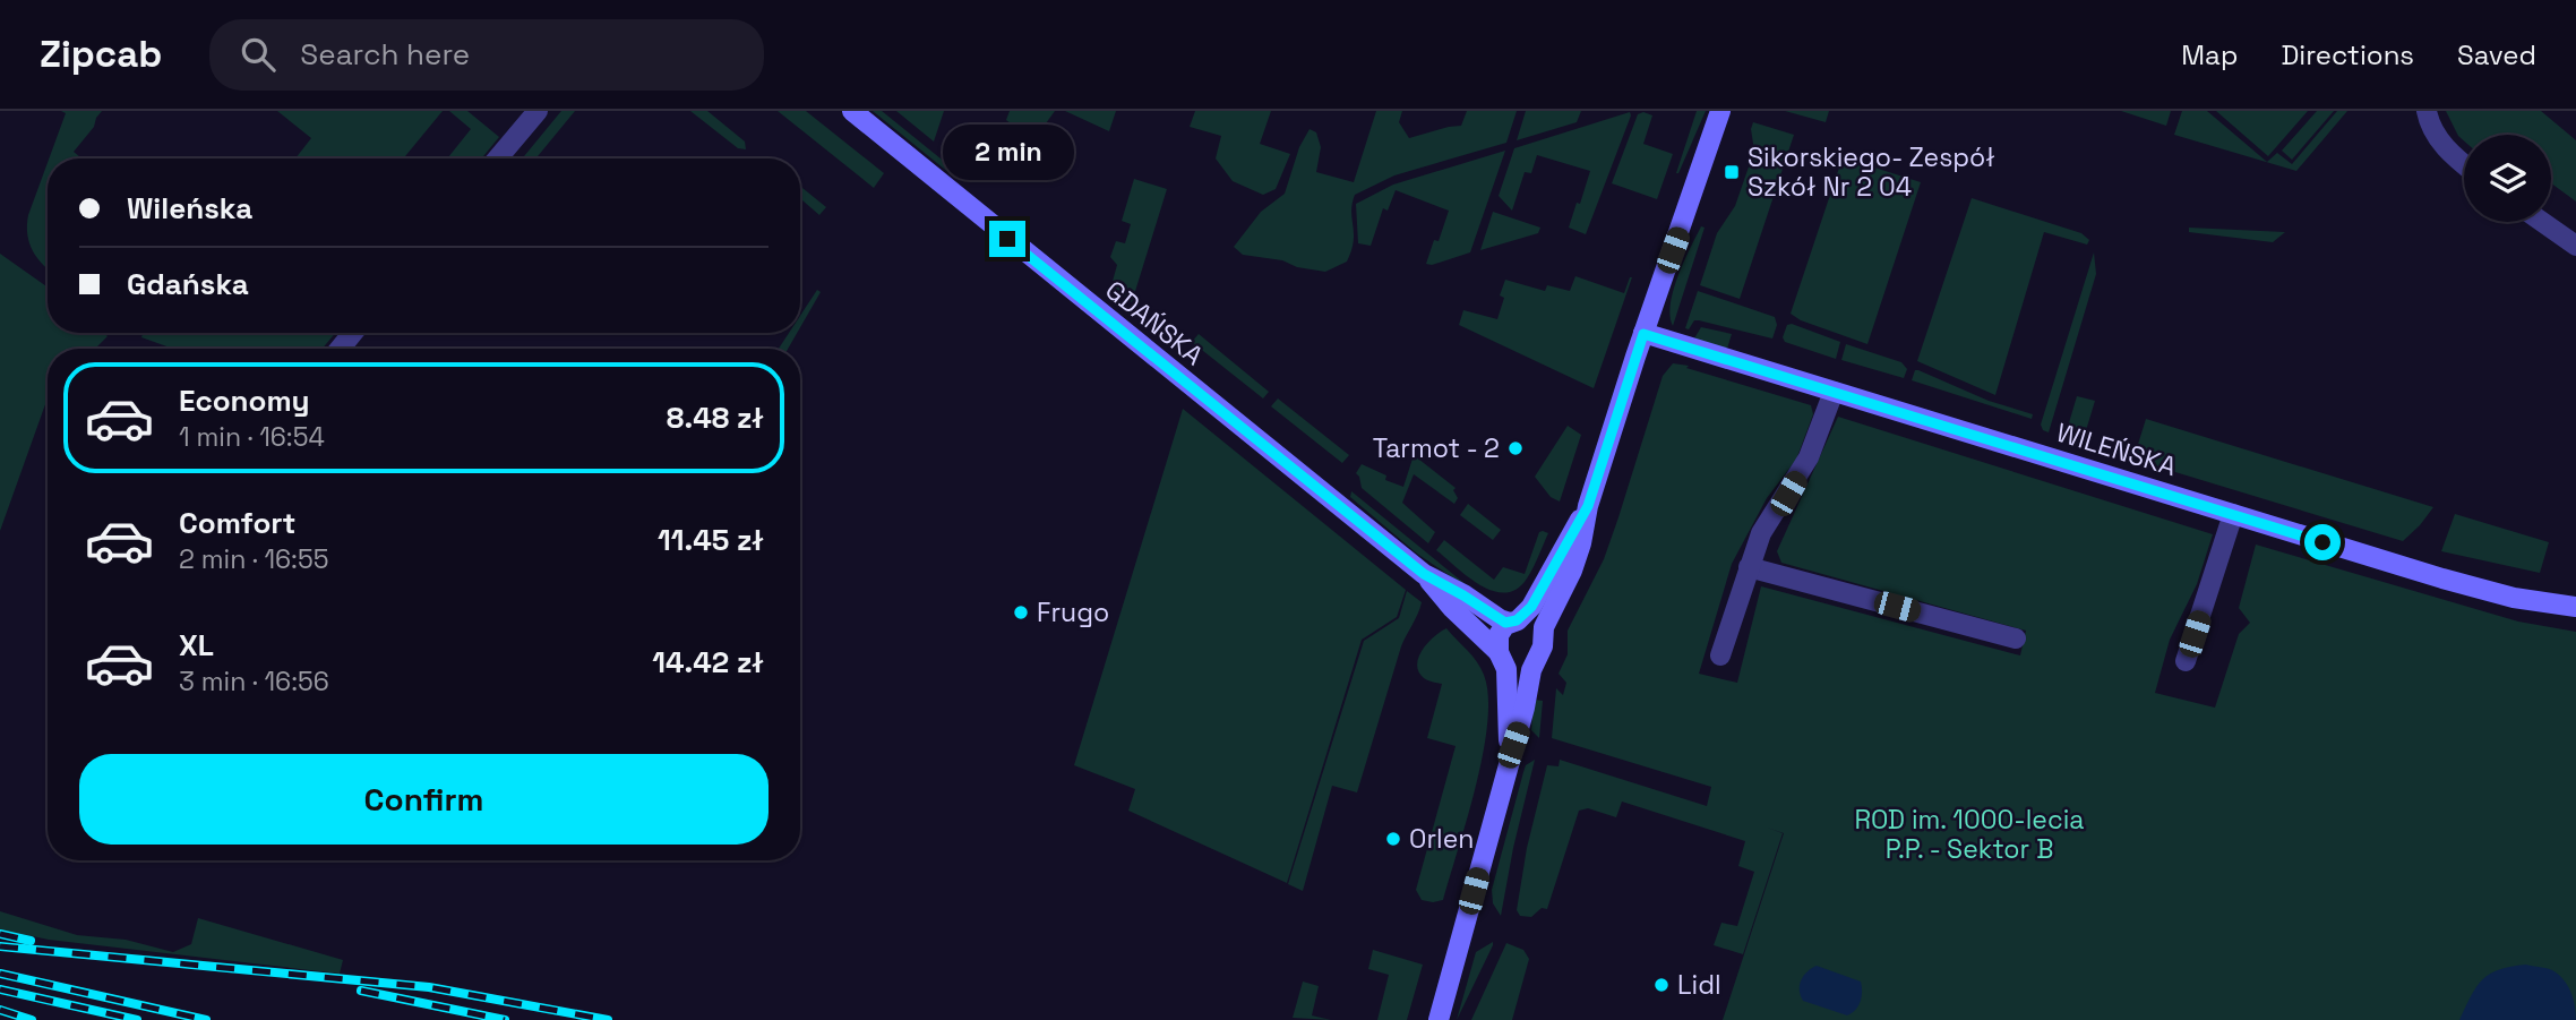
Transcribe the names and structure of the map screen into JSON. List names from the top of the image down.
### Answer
{
  "streets": {
    "street": ["GDAŃSKA", "WILEŃSKA"]
  },
  "parks": ["ROD im. 1000-lecia P.P. - Sektor B"],
  "places": {
    "transit": ["Sikorskiego- Zespół Szkół Nr 2 04"],
    "other": [
      "Tarmot - 2",
      "Frugo",
      "Orlen",
      "Lidl"
    ]
  },
  "page": {
    "header": "Zipcab",
    "search": "Search here",
    "nav": ["Map", "Directions", "Saved"],
    "bubble": "2 min",
    "banner": ["Wileńska", "Gdańska"],
    "list": [
      {
        "name": "Economy",
        "note": "1 min · 16:54",
        "value": "8.48 zł"
      },
      {
        "name": "Comfort",
        "note": "2 min · 16:55",
        "value": "11.45 zł"
      },
      {
        "name": "XL",
        "note": "3 min · 16:56",
        "value": "14.42 zł"
      }
    ],
    "buttons": "Confirm"
  }
}
